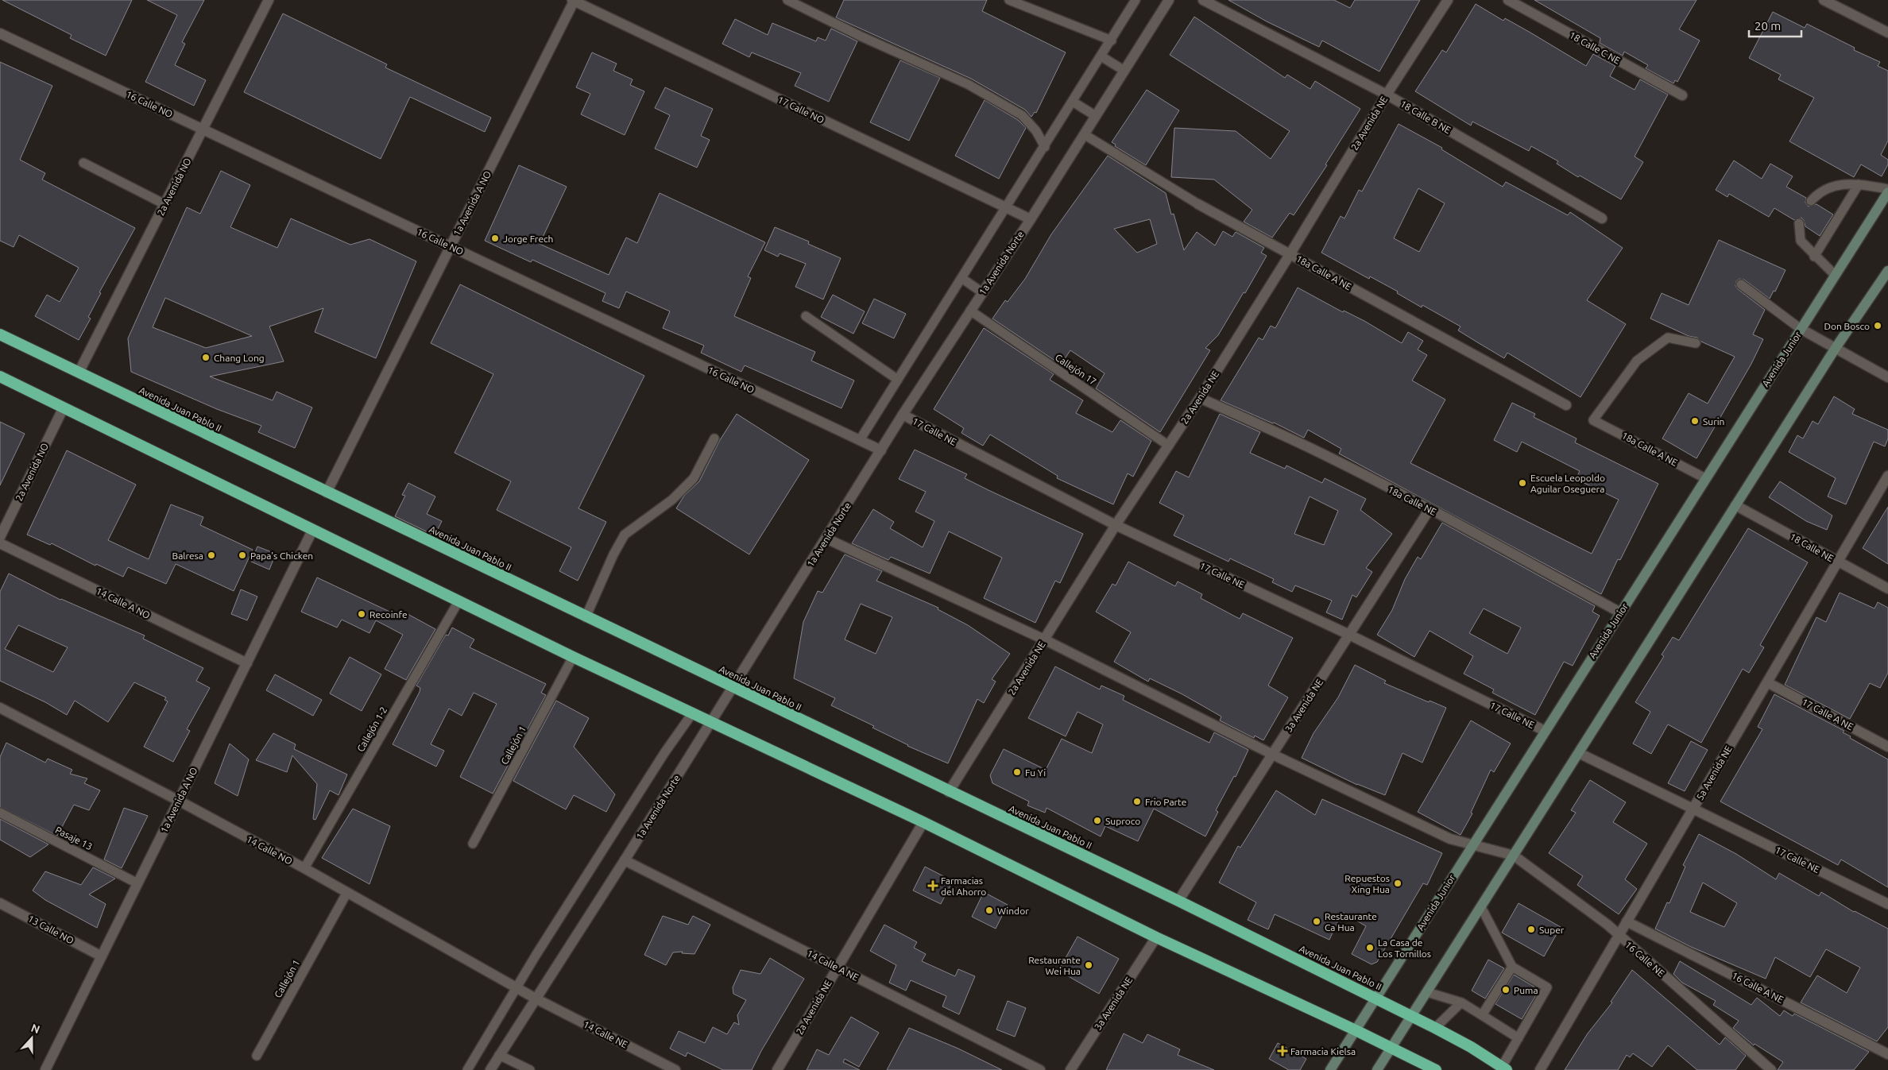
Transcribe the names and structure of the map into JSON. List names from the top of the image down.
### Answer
{
  "streets": {
    "highway": ["Avenida Juan Pablo II"],
    "main road": ["Avenida Junior"],
    "street": [
      "18 Calle C NE",
      "16 Calle NO",
      "17 Calle NO",
      "18 Calle B NE",
      "2a Avenida NE",
      "2a Avenida NO",
      "1a Avenida A NO",
      "1a Avenida Norte",
      "18a Calle A NE",
      "17 Calle NE",
      "18a Calle NE",
      "18 Calle NE",
      "14 Calle A NO",
      "3a Avenida NE",
      "17 Calle A NE",
      "5a Avenida NE",
      "14 Calle NO",
      "13 Calle NO",
      "16 Calle NE",
      "14 Calle A NE",
      "16 Calle A NE",
      "14 Calle NE"
    ],
    "lane": [
      "Callejón 17",
      "Callejón 1-2",
      "Callejón 1",
      "Pasaje 13"
    ]
  },
  "crossings": [
    ["16 Calle NO", "2a Avenida NO"],
    ["16 Calle NO", "1a Avenida A NO"],
    ["16 Calle NO", "1a Avenida Norte"],
    ["17 Calle NO", "1a Avenida A NO"],
    ["17 Calle NO", "1a Avenida Norte"],
    ["18 Calle B NE", "2a Avenida NE"],
    ["2a Avenida NE", "18a Calle A NE"],
    ["2a Avenida NE", "Callejón 17"],
    ["2a Avenida NE", "Avenida Juan Pablo II"],
    ["2a Avenida NE", "17 Calle NE"],
    ["2a Avenida NE", "18a Calle NE"],
    ["2a Avenida NE", "14 Calle A NE"],
    ["2a Avenida NO", "Avenida Juan Pablo II"],
    ["1a Avenida A NO", "Avenida Juan Pablo II"],
    ["1a Avenida A NO", "14 Calle A NO"],
    ["1a Avenida A NO", "Pasaje 13"],
    ["1a Avenida A NO", "14 Calle NO"],
    ["1a Avenida A NO", "13 Calle NO"],
    ["1a Avenida Norte", "18a Calle A NE"],
    ["1a Avenida Norte", "Callejón 17"],
    ["1a Avenida Norte", "Avenida Juan Pablo II"],
    ["1a Avenida Norte", "17 Calle NE"],
    ["1a Avenida Norte", "14 Calle NO"],
    ["1a Avenida Norte", "14 Calle A NE"],
    ["1a Avenida Norte", "14 Calle NE"],
    ["18a Calle A NE", "Avenida Junior"],
    ["Avenida Junior", "Avenida Juan Pablo II"],
    ["Avenida Junior", "17 Calle NE"],
    ["Avenida Junior", "18a Calle NE"],
    ["Avenida Juan Pablo II", "3a Avenida NE"],
    ["17 Calle NE", "3a Avenida NE"],
    ["17 Calle NE", "5a Avenida NE"],
    ["18a Calle NE", "3a Avenida NE"],
    ["18 Calle NE", "5a Avenida NE"],
    ["17 Calle A NE", "5a Avenida NE"],
    ["Callejón 1-2", "14 Calle NO"],
    ["Callejón 1", "14 Calle NO"],
    ["5a Avenida NE", "16 Calle NE"],
    ["5a Avenida NE", "16 Calle A NE"],
    ["14 Calle NO", "14 Calle NE"]
  ],
  "places": {
    "other": [
      "Jorge Frech",
      "Don Bosco",
      "Chang Long",
      "Surin",
      "Escuela Leopoldo Aguilar Oseguera",
      "Balresa",
      "Papa's Chicken",
      "Recoinfe",
      "Fu Yi",
      "Frio Parte",
      "Suproco",
      "Repuestos Xing Hua",
      "Windor",
      "Restaurante Ca Hua",
      "Super",
      "La Casa de Los Tornillos",
      "Restaurante Wei Hua",
      "Puma"
    ],
    "health": ["Farmacias del Ahorro", "Farmacia Kielsa"]
  },
  "scale_bar": "20 m",
  "north": "top"
}
